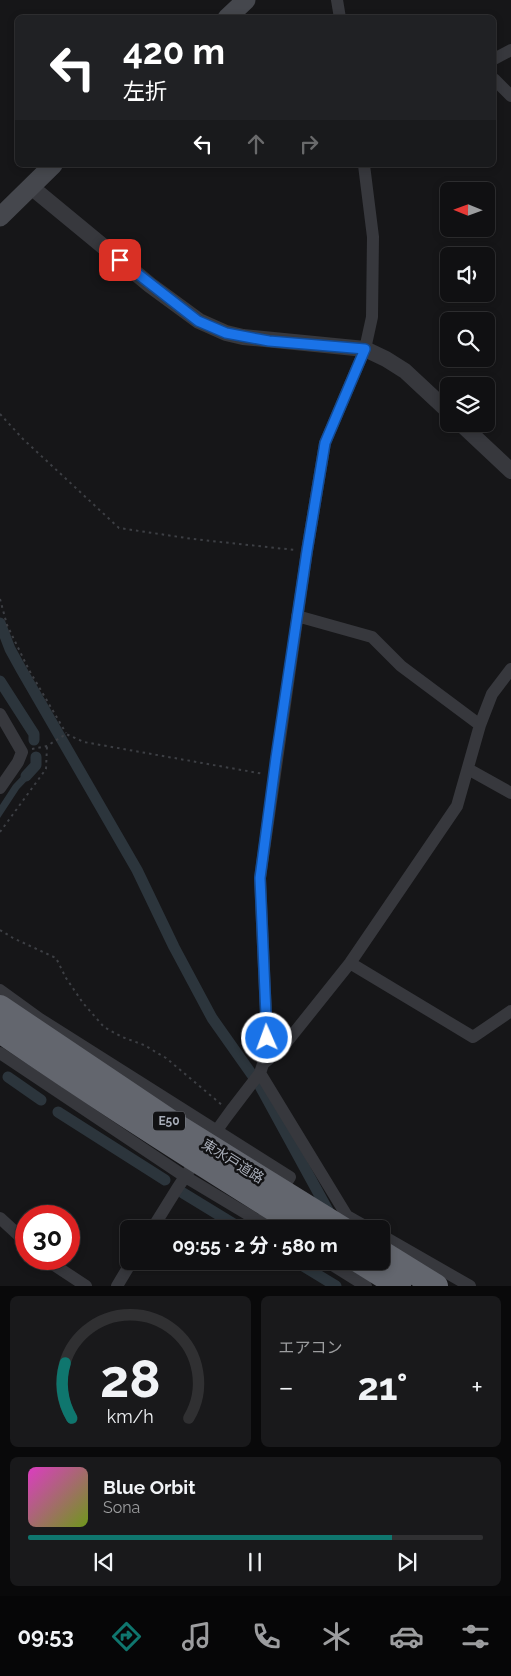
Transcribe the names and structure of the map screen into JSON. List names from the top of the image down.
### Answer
{
  "streets": {
    "highway": ["E50", "東水戸道路"]
  },
  "north": "left",
  "page": {
    "turn": ["420 m", "左折"],
    "limit": "30",
    "trip": "09:55 · 2 分 · 580 m",
    "tile": "エアコン",
    "heat": ["−", "21°", "+"],
    "song": ["Blue Orbit", "Sona"],
    "tabs": "09:53",
    "gauge": ["28", "km/h"]
  }
}
